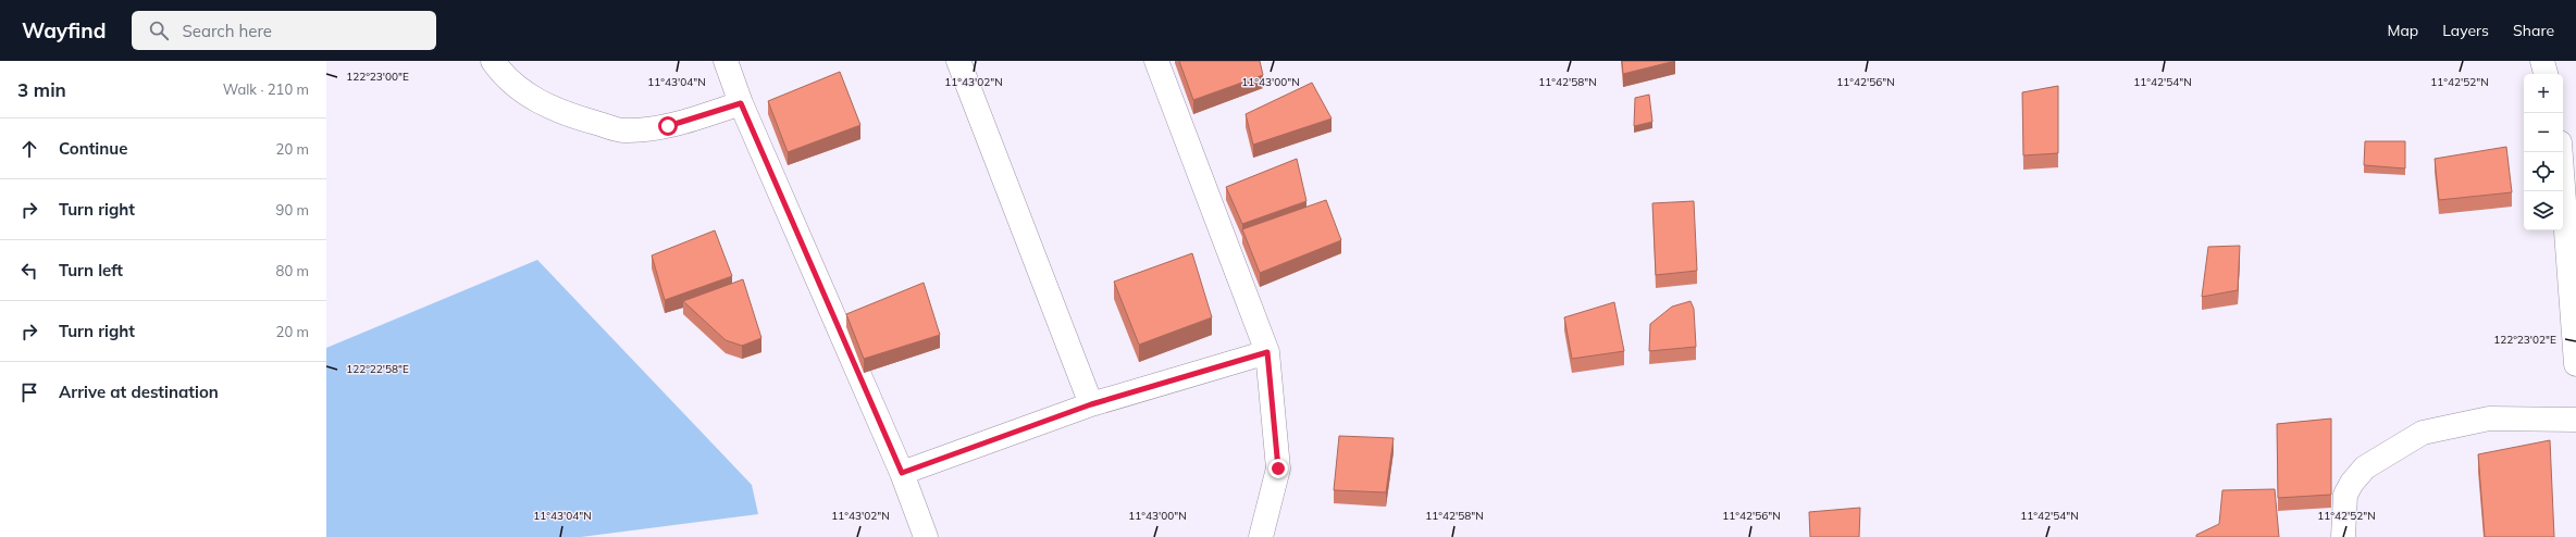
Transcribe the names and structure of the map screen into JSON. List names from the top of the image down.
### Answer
{
  "page": {
    "header": "Wayfind",
    "search": "Search here",
    "nav": ["Map", "Layers", "Share"],
    "heading": ["3 min", "Walk · 210 m"],
    "map_buttons": ["+", "−"],
    "list": [
      ["Continue", "20 m"],
      ["Turn right", "90 m"],
      ["Turn left", "80 m"],
      ["Turn right", "20 m"],
      "Arrive at destination"
    ]
  },
  "coordinates": [
    "122°23'00\"E",
    "11°43'04\"N",
    "11°43'02\"N",
    "11°43'00\"N",
    "11°42'58\"N",
    "11°42'56\"N",
    "11°42'54\"N",
    "11°42'52\"N",
    "122°23'02\"E",
    "122°22'58\"E"
  ]
}
